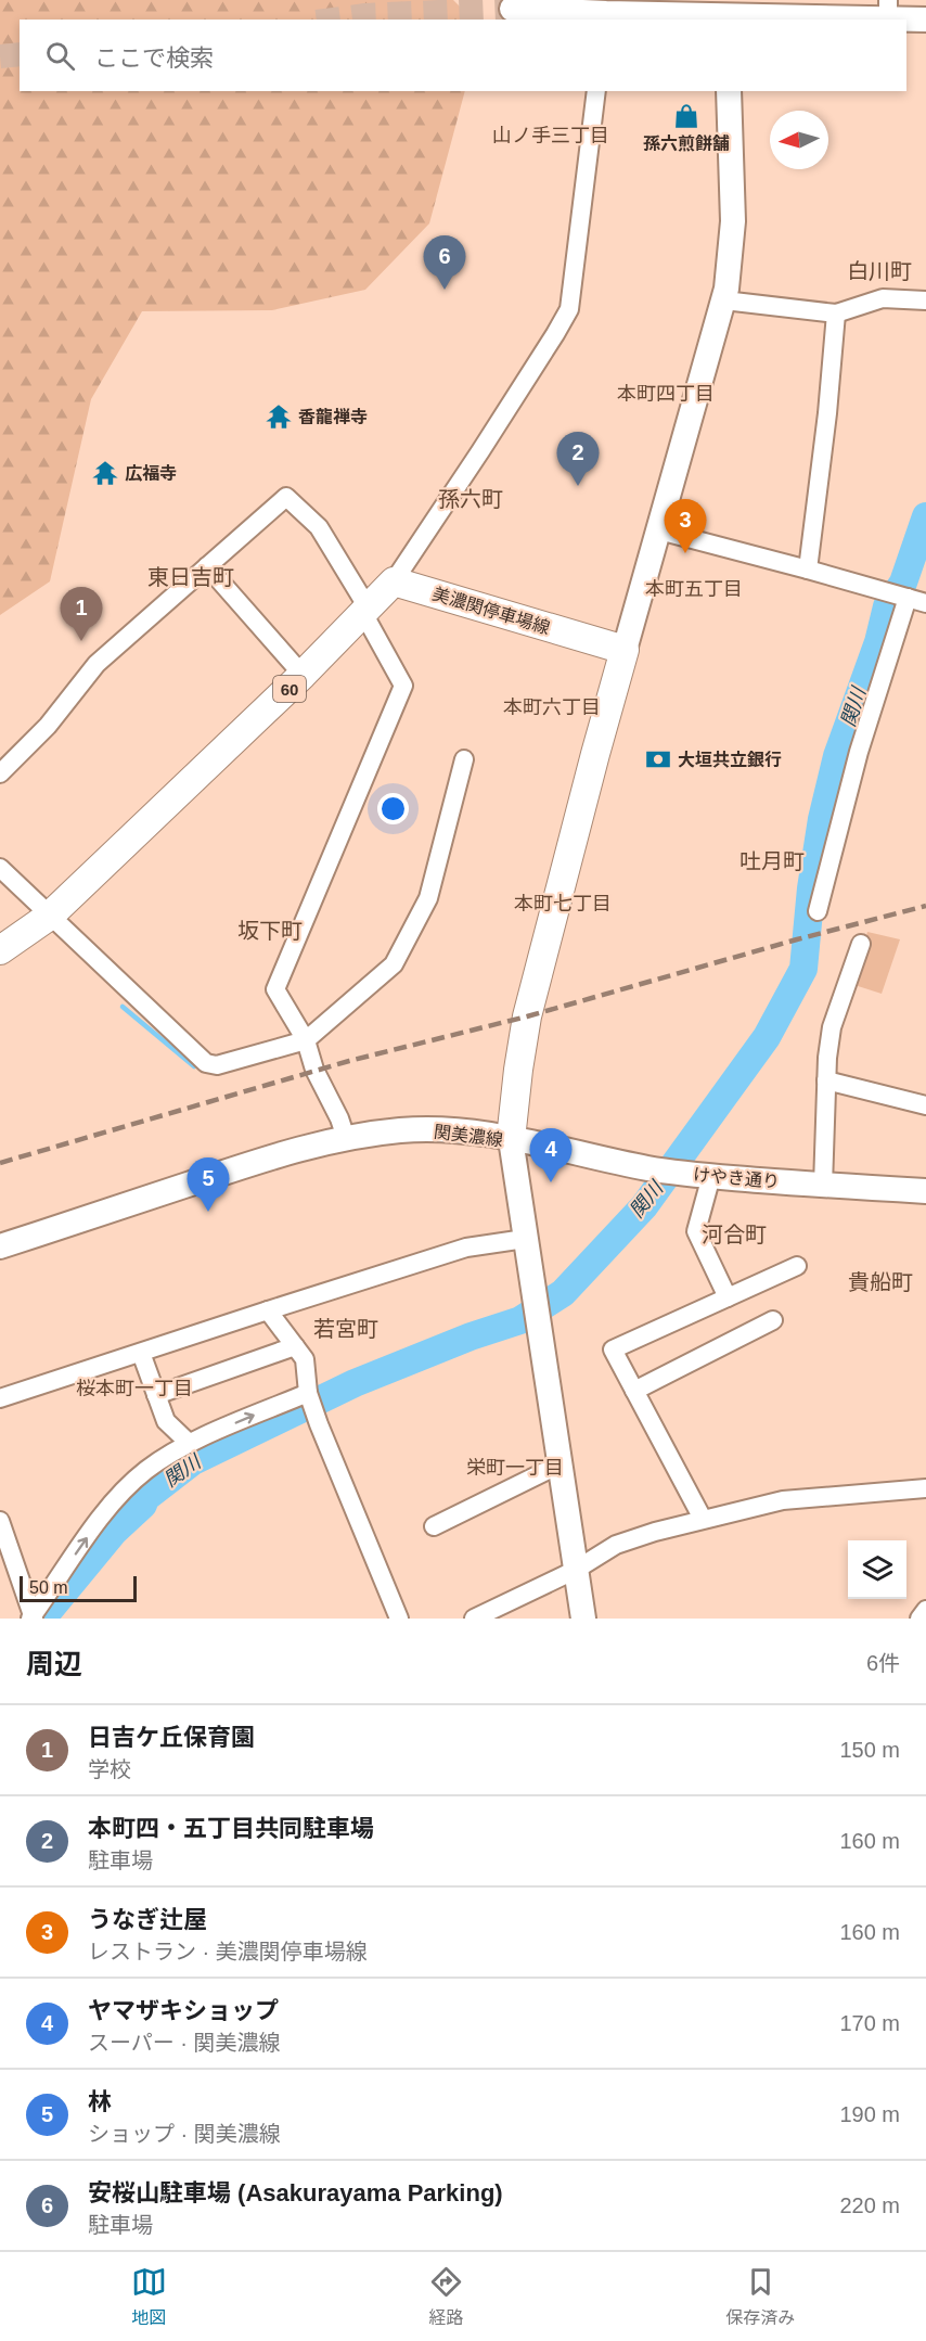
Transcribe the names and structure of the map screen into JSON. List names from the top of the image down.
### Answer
{
  "streets": {
    "main road": ["美濃関停車場線", "60"],
    "street": ["関美濃線", "けやき通り"]
  },
  "crossings": [
    ["美濃関停車場線", "60"],
    ["関美濃線", "けやき通り"]
  ],
  "districts": [
    "山ノ手三丁目",
    "白川町",
    "本町四丁目",
    "孫六町",
    "東日吉町",
    "本町五丁目",
    "本町六丁目",
    "吐月町",
    "本町七丁目",
    "坂下町",
    "河合町",
    "貴船町",
    "若宮町",
    "桜本町一丁目",
    "栄町一丁目"
  ],
  "water": ["関川"],
  "places": {
    "shop": ["孫六煎餅舗"],
    "temple": ["香龍禅寺", "広福寺"],
    "bank": ["大垣共立銀行"]
  },
  "scale_bar": "50 m",
  "north": "left",
  "page": {
    "search": "ここで検索",
    "pins": [
      "6",
      "2",
      "3",
      "1",
      "4",
      "5"
    ],
    "scale": "50 m",
    "heading": ["周辺", "6件"],
    "list": [
      {
        "mark": "1",
        "name": "日吉ケ丘保育園",
        "note": "学校",
        "value": "150 m"
      },
      {
        "mark": "2",
        "name": "本町四・五丁目共同駐車場",
        "note": "駐車場",
        "value": "160 m"
      },
      {
        "mark": "3",
        "name": "うなぎ辻屋",
        "note": "レストラン · 美濃関停車場線",
        "value": "160 m"
      },
      {
        "mark": "4",
        "name": "ヤマザキショップ",
        "note": "スーパー · 関美濃線",
        "value": "170 m"
      },
      {
        "mark": "5",
        "name": "林",
        "note": "ショップ · 関美濃線",
        "value": "190 m"
      },
      {
        "mark": "6",
        "name": "安桜山駐車場 (Asakurayama Parking)",
        "note": "駐車場",
        "value": "220 m"
      }
    ],
    "nav": ["地図", "経路", "保存済み"]
  }
}
